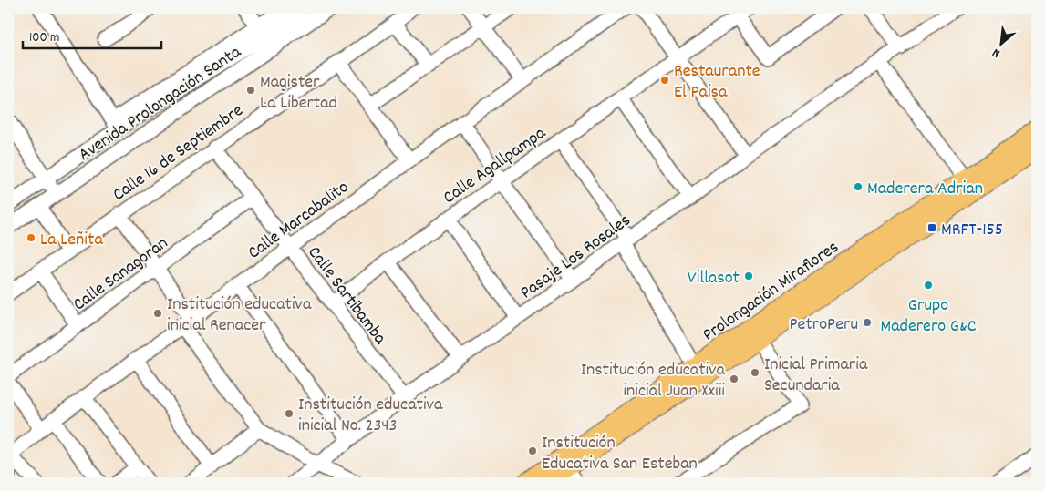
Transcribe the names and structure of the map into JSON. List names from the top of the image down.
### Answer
{
  "streets": {
    "main road": ["Prolongación Miraflores"],
    "street": [
      "Avenida Prolongación Santa",
      "Calle 16 de Septiembre",
      "Calle Agallpampa",
      "Calle Marcabalito",
      "Pasaje Los Rosales",
      "Calle Sanagoran",
      "Calle Sartibamba"
    ]
  },
  "crossings": [
    ["Calle 16 de Septiembre", "Calle Sartibamba"],
    ["Calle Agallpampa", "Calle Sartibamba"],
    ["Calle Marcabalito", "Calle Sartibamba"],
    ["Pasaje Los Rosales", "Calle Sartibamba"],
    ["Calle Sanagoran", "Calle Sartibamba"]
  ],
  "places": {
    "other": [
      "Restaurante El Paisa",
      "Magister La Libertad",
      "Maderera Adrian",
      "La Leñita",
      "Villasot",
      "Grupo Maderero G&C",
      "Institución educativa inicial Renacer",
      "PetroPeru",
      "Inicial Primaria Secundaria",
      "Institución educativa inicial Juan Xxiii",
      "Institución educativa inicial No. 2343",
      "Institución Educativa San Esteban"
    ],
    "transit": ["MRFT-155"]
  },
  "scale_bar": "100 m",
  "north": "bottom left"
}
